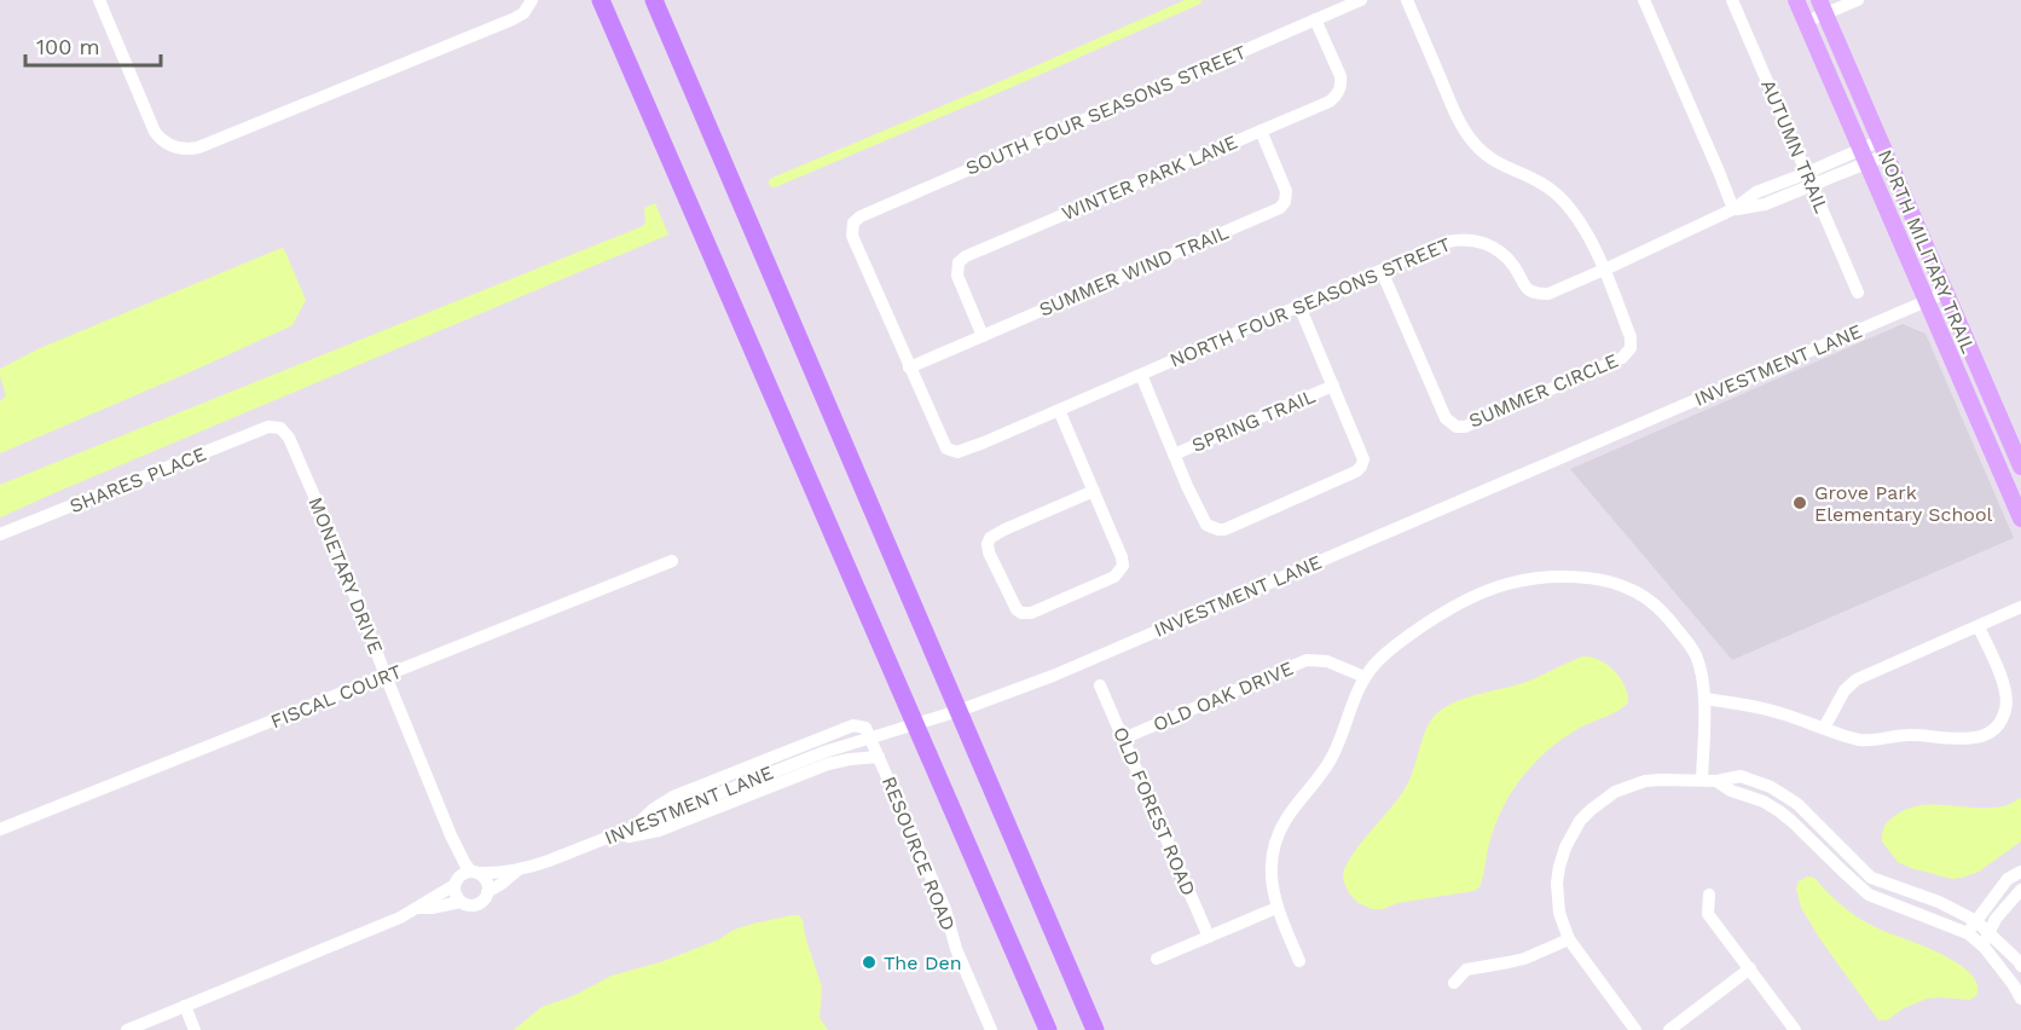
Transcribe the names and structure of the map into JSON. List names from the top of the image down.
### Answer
{
  "streets": {
    "main road": ["NORTH MILITARY TRAIL"],
    "street": [
      "SOUTH FOUR SEASONS STREET",
      "AUTUMN TRAIL",
      "WINTER PARK LANE",
      "SUMMER WIND TRAIL",
      "NORTH FOUR SEASONS STREET",
      "INVESTMENT LANE",
      "SUMMER CIRCLE",
      "SPRING TRAIL",
      "SHARES PLACE",
      "MONETARY DRIVE",
      "FISCAL COURT",
      "OLD OAK DRIVE",
      "OLD FOREST ROAD",
      "RESOURCE ROAD"
    ]
  },
  "crossings": [
    ["SOUTH FOUR SEASONS STREET", "WINTER PARK LANE"],
    ["SOUTH FOUR SEASONS STREET", "SUMMER WIND TRAIL"],
    ["SOUTH FOUR SEASONS STREET", "NORTH FOUR SEASONS STREET"],
    ["AUTUMN TRAIL", "NORTH FOUR SEASONS STREET"],
    ["WINTER PARK LANE", "SUMMER WIND TRAIL"],
    ["NORTH MILITARY TRAIL", "NORTH FOUR SEASONS STREET"],
    ["NORTH MILITARY TRAIL", "INVESTMENT LANE"],
    ["SUMMER WIND TRAIL", "NORTH FOUR SEASONS STREET"],
    ["NORTH FOUR SEASONS STREET", "SUMMER CIRCLE"],
    ["INVESTMENT LANE", "MONETARY DRIVE"],
    ["INVESTMENT LANE", "RESOURCE ROAD"],
    ["SHARES PLACE", "MONETARY DRIVE"],
    ["MONETARY DRIVE", "FISCAL COURT"],
    ["OLD OAK DRIVE", "OLD FOREST ROAD"]
  ],
  "places": ["Grove Park Elementary School", "The Den"],
  "scale_bar": "100 m"
}
